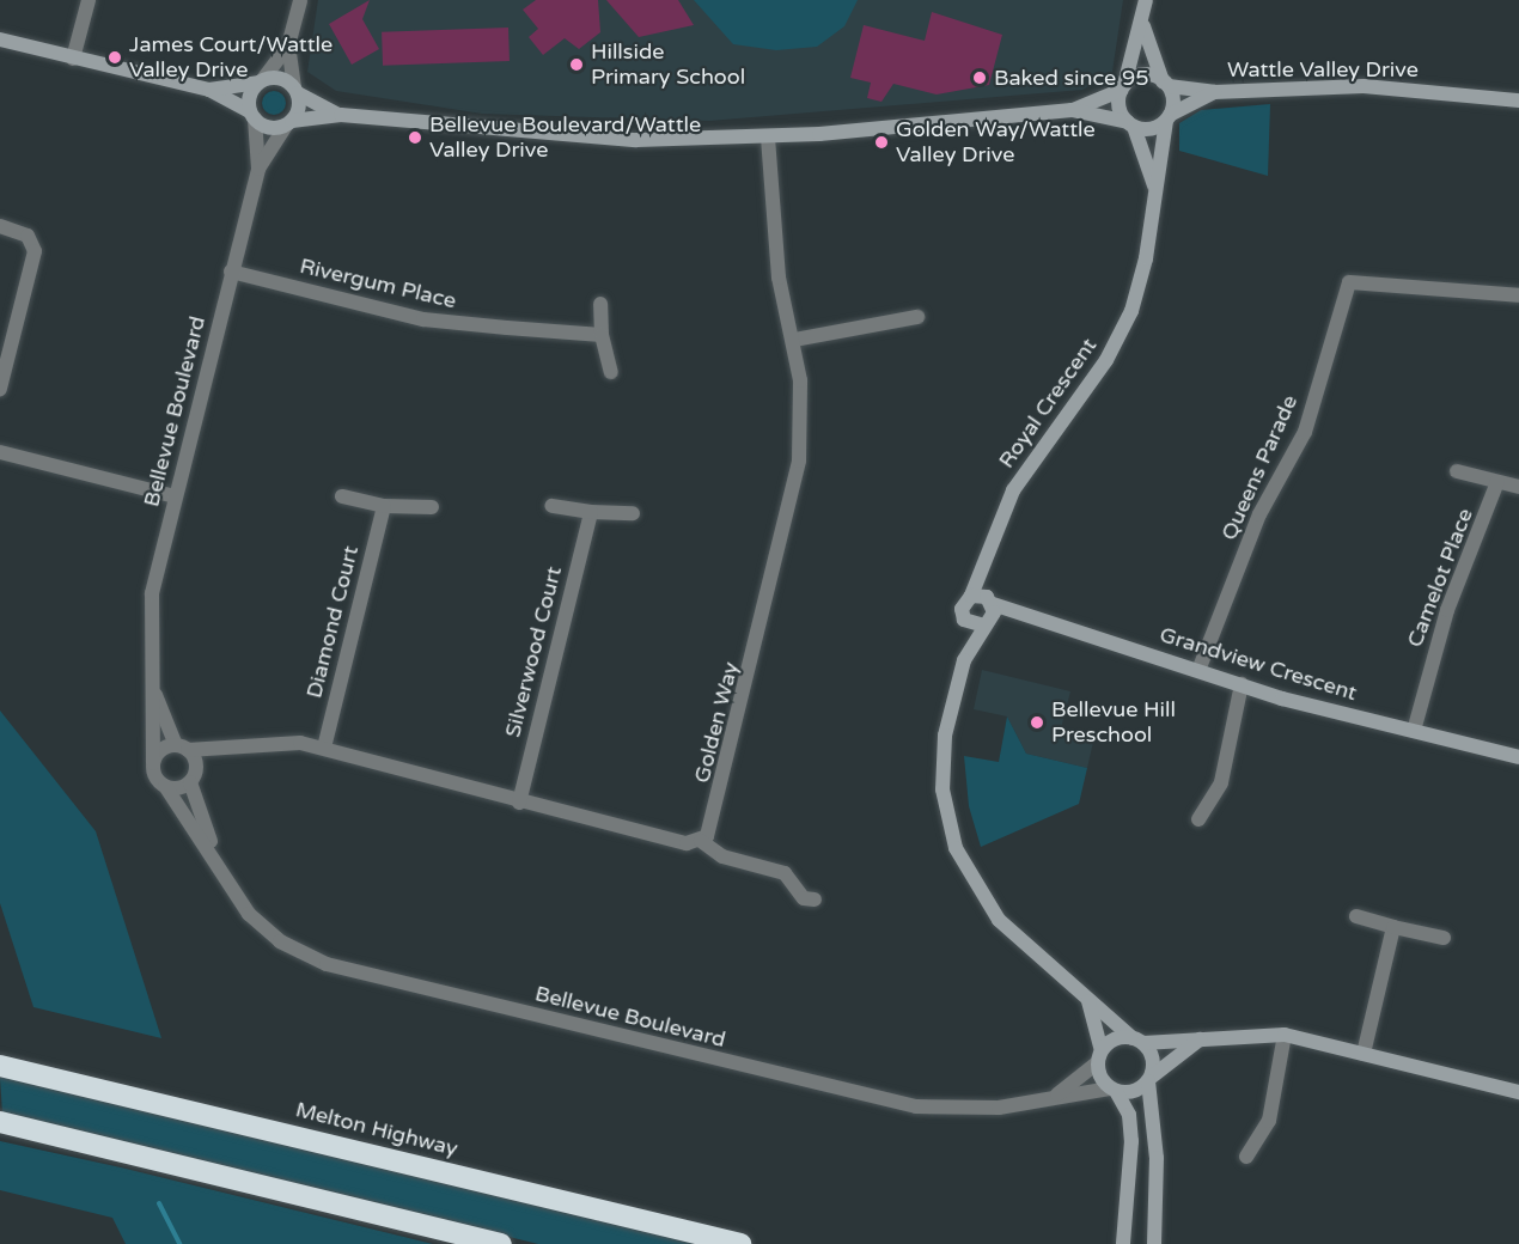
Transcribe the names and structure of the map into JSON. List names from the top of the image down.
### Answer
{
  "streets": {
    "highway": ["Melton Highway"],
    "street": [
      "Wattle Valley Drive",
      "Rivergum Place",
      "Royal Crescent",
      "Bellevue Boulevard",
      "Queens Parade",
      "Camelot Place",
      "Diamond Court",
      "Silverwood Court",
      "Grandview Crescent",
      "Golden Way"
    ]
  },
  "crossings": [
    ["Wattle Valley Drive", "Royal Crescent"],
    ["Rivergum Place", "Bellevue Boulevard"],
    ["Royal Crescent", "Grandview Crescent"],
    ["Queens Parade", "Grandview Crescent"],
    ["Camelot Place", "Grandview Crescent"]
  ],
  "places": [
    "James Court/Wattle Valley Drive",
    "Hillside Primary School",
    "Baked since 95",
    "Bellevue Boulevard/Wattle Valley Drive",
    "Golden Way/Wattle Valley Drive",
    "Bellevue Hill Preschool"
  ]
}
